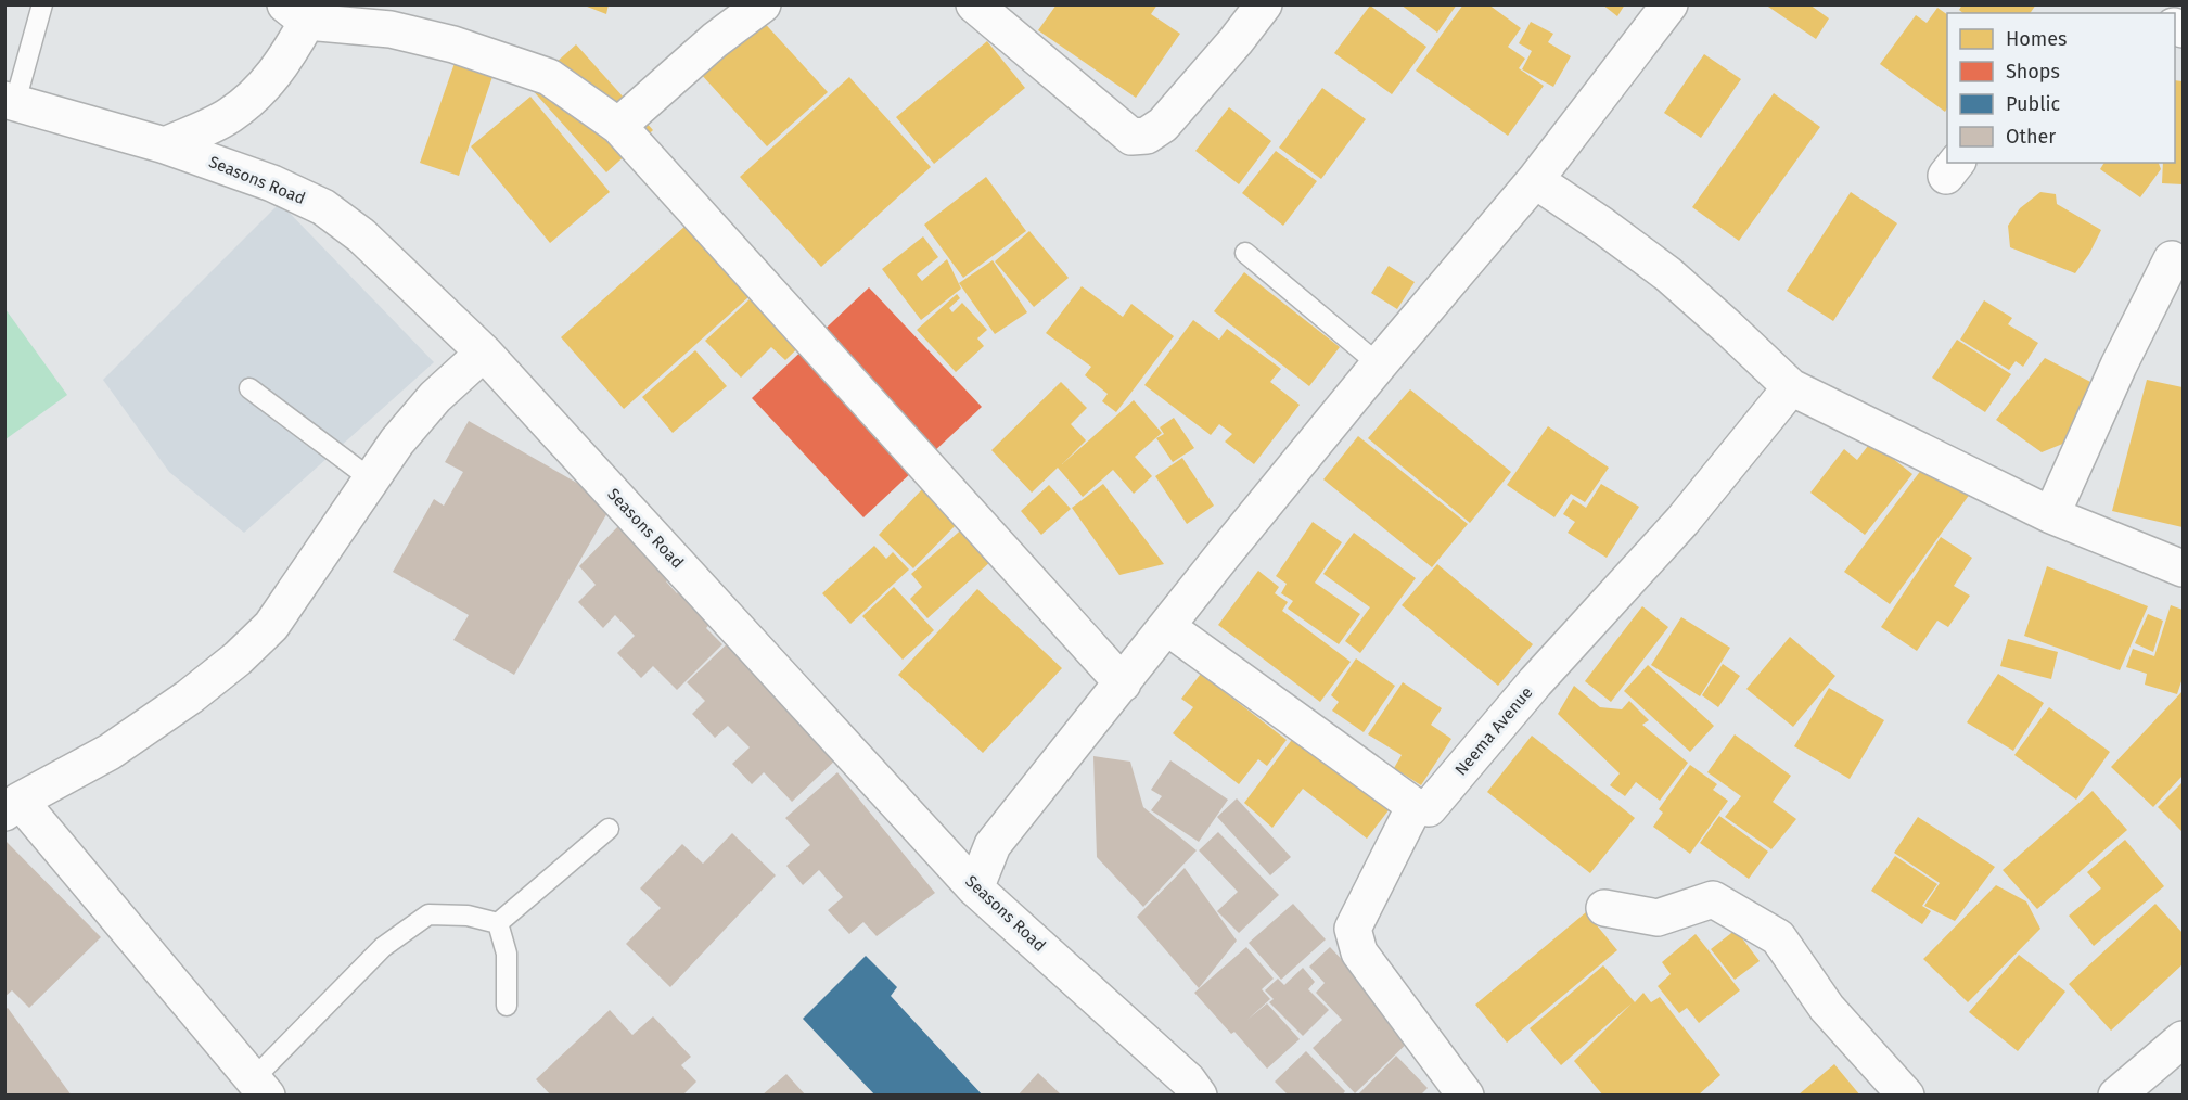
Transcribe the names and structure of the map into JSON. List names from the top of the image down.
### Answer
{
  "streets": {
    "street": ["Seasons Road", "Neema Avenue"]
  },
  "legend": [
    "Homes",
    "Shops",
    "Public",
    "Other"
  ]
}
